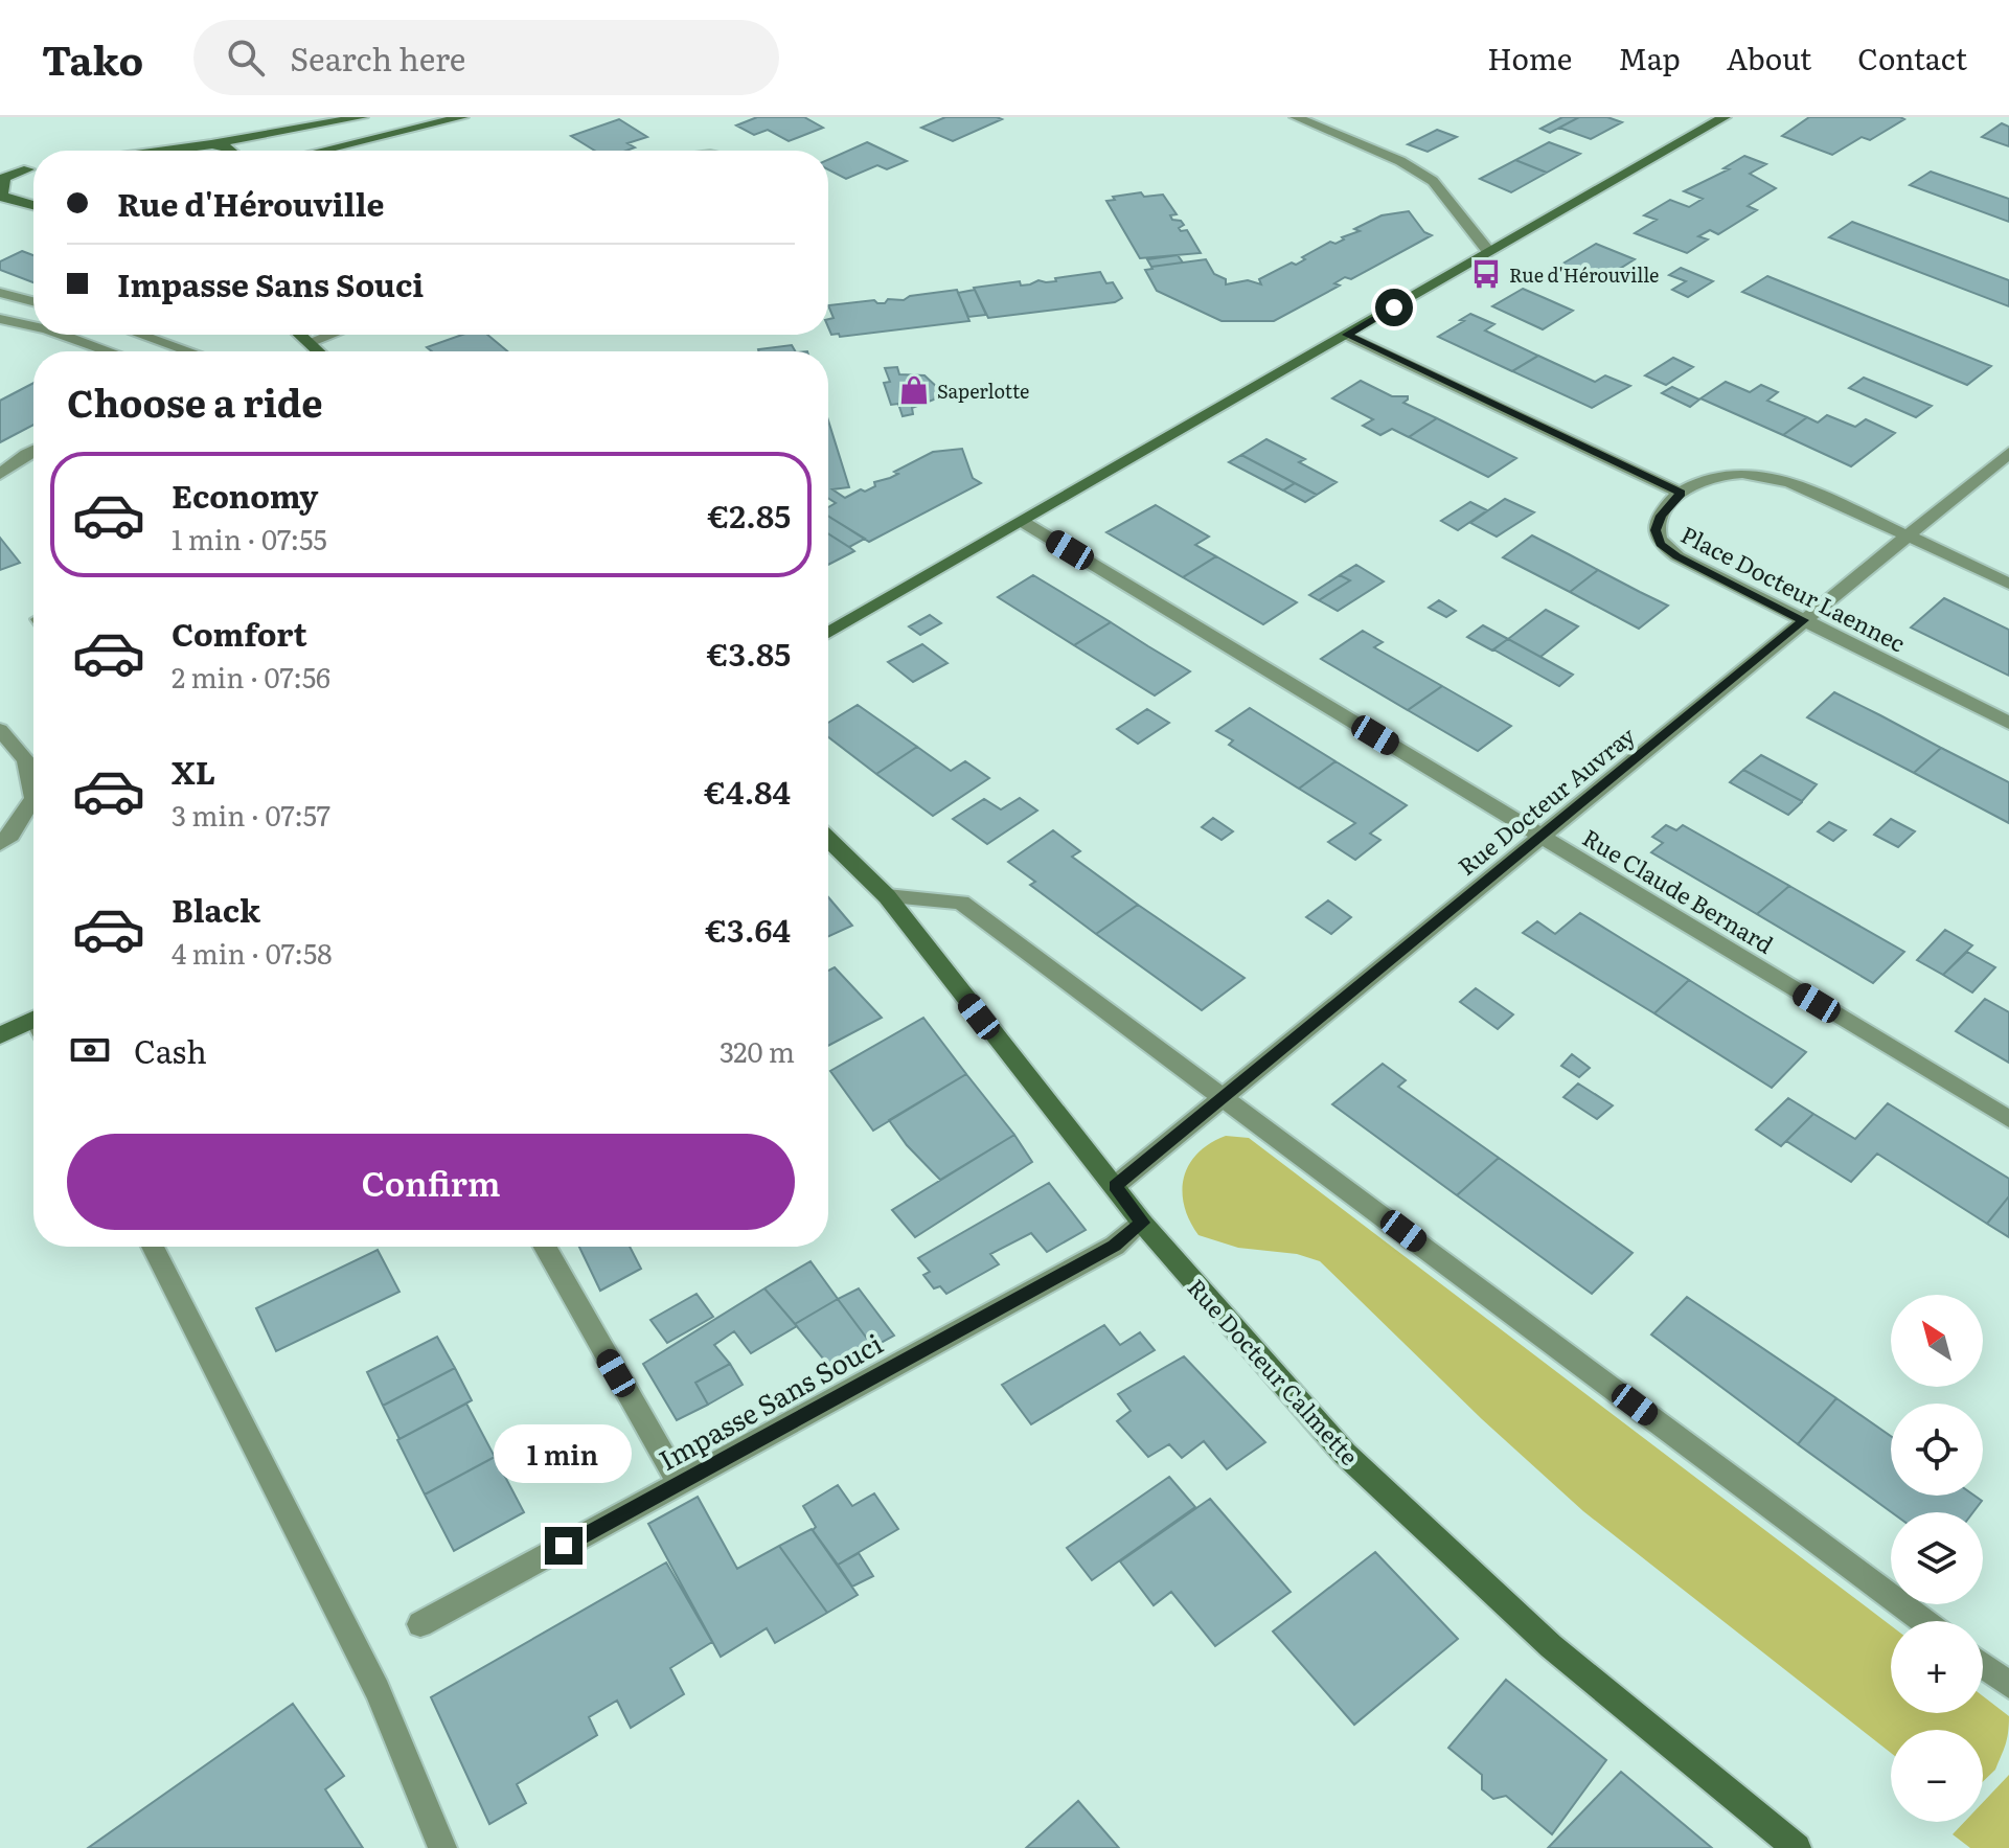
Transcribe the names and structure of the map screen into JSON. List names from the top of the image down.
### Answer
{
  "streets": {
    "street": [
      "Place Docteur Laennec",
      "Rue Docteur Auvray",
      "Rue Claude Bernard",
      "Rue Docteur Calmette",
      "Impasse Sans Souci"
    ]
  },
  "crossings": [
    ["Place Docteur Laennec", "Rue Docteur Auvray"],
    ["Rue Docteur Auvray", "Rue Claude Bernard"],
    ["Rue Docteur Auvray", "Rue Docteur Calmette"],
    ["Rue Docteur Calmette", "Impasse Sans Souci"]
  ],
  "places": {
    "bus stop": ["Rue d'Hérouville"],
    "shop": ["Saperlotte"]
  },
  "north": "top left",
  "page": {
    "header": "Tako",
    "search": "Search here",
    "nav": [
      "Home",
      "Map",
      "About",
      "Contact"
    ],
    "banner": ["Rue d'Hérouville", "Impasse Sans Souci"],
    "heading": "Choose a ride",
    "list": [
      {
        "name": "Economy",
        "note": "1 min · 07:55",
        "value": "€2.85"
      },
      {
        "name": "Comfort",
        "note": "2 min · 07:56",
        "value": "€3.85"
      },
      {
        "name": "XL",
        "note": "3 min · 07:57",
        "value": "€4.84"
      },
      {
        "name": "Black",
        "note": "4 min · 07:58",
        "value": "€3.64"
      }
    ],
    "pay": ["Cash", "320 m"],
    "buttons": "Confirm",
    "map_buttons": ["+", "−"],
    "bubble": "1 min"
  }
}
